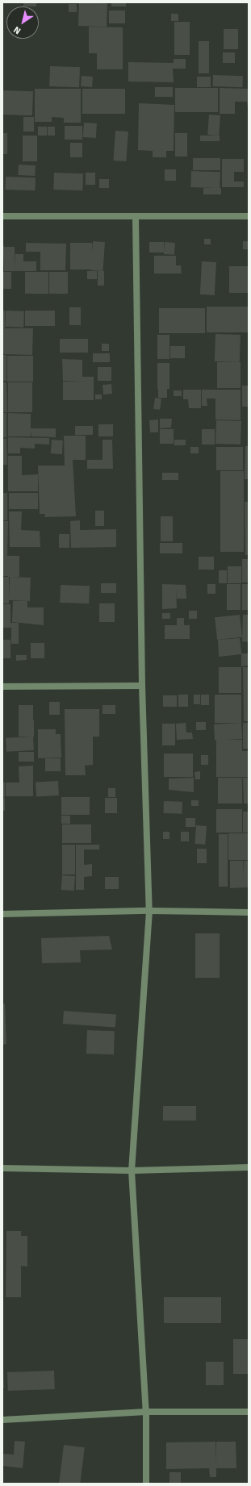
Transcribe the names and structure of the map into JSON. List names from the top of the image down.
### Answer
{
  "north": "bottom left"
}
